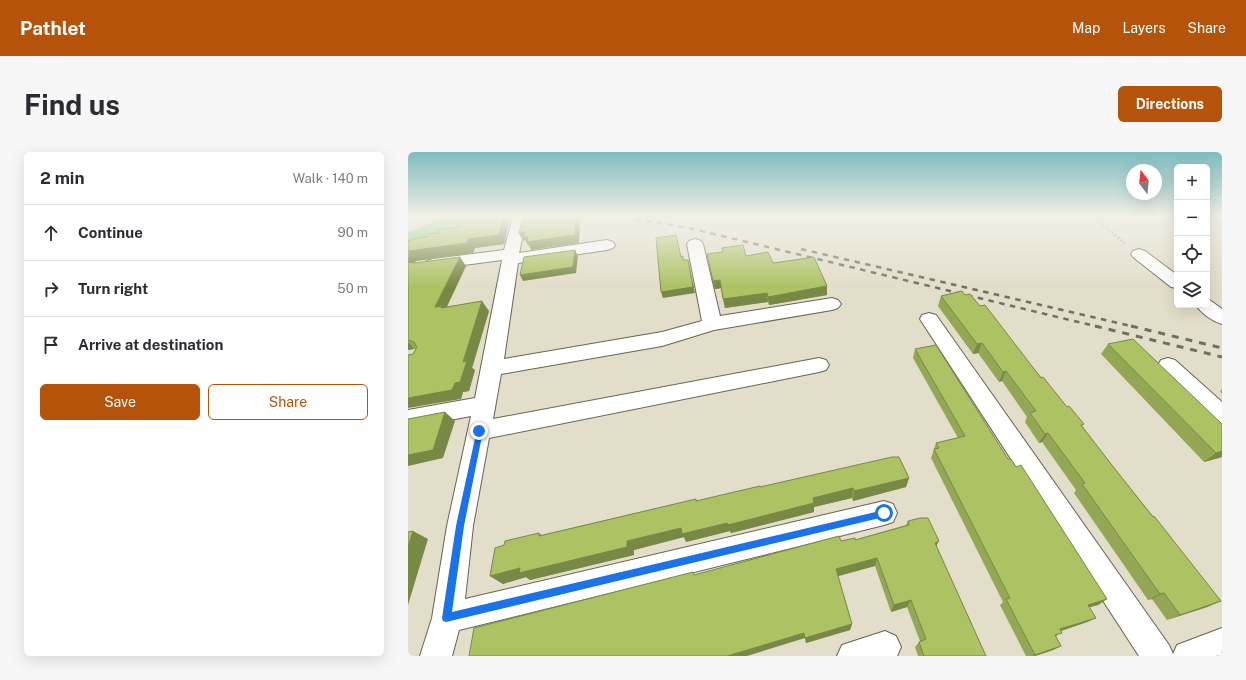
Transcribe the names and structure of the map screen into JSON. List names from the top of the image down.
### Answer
{
  "north": "top",
  "page": {
    "header": "Pathlet",
    "nav": ["Map", "Layers", "Share"],
    "buttons": [
      "Directions",
      ["Save", "Share"]
    ],
    "title": "Find us",
    "heading": ["2 min", "Walk · 140 m"],
    "map_buttons": ["+", "−"],
    "list": [
      ["Continue", "90 m"],
      ["Turn right", "50 m"],
      "Arrive at destination"
    ]
  }
}
